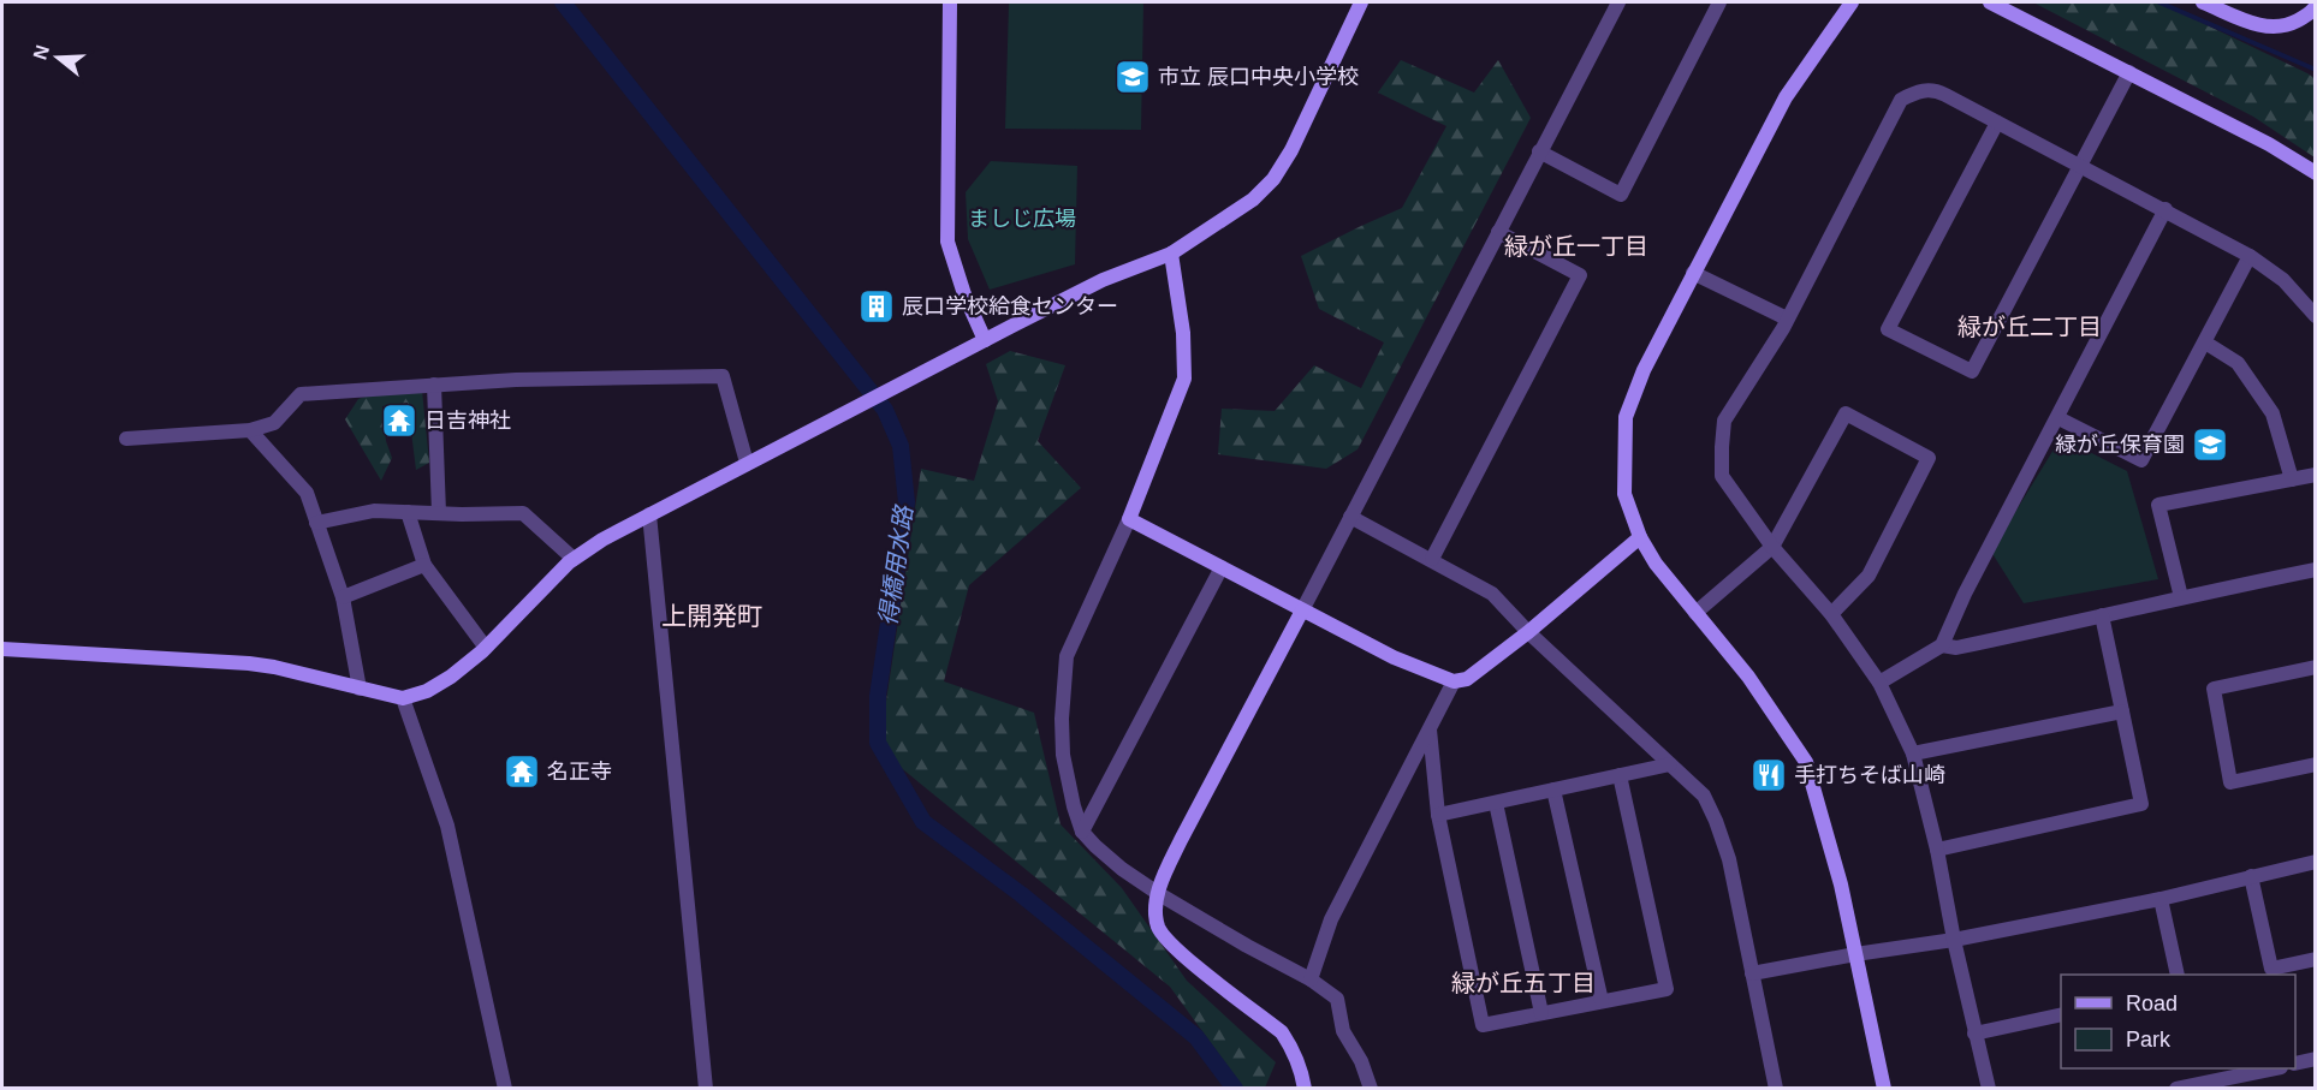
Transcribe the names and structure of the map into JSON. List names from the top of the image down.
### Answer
{
  "districts": [
    "緑が丘一丁目",
    "緑が丘二丁目",
    "上開発町",
    "緑が丘五丁目"
  ],
  "water": ["得橋用水路"],
  "parks": ["ましじ広場"],
  "places": {
    "school or university": ["市立 辰口中央小学校", "緑が丘保育園"],
    "building": ["辰口学校給食センター"],
    "temple": ["日吉神社", "名正寺"],
    "restaurant": ["手打ちそば山崎"]
  },
  "legend": ["Road", "Park"],
  "north": "left"
}
